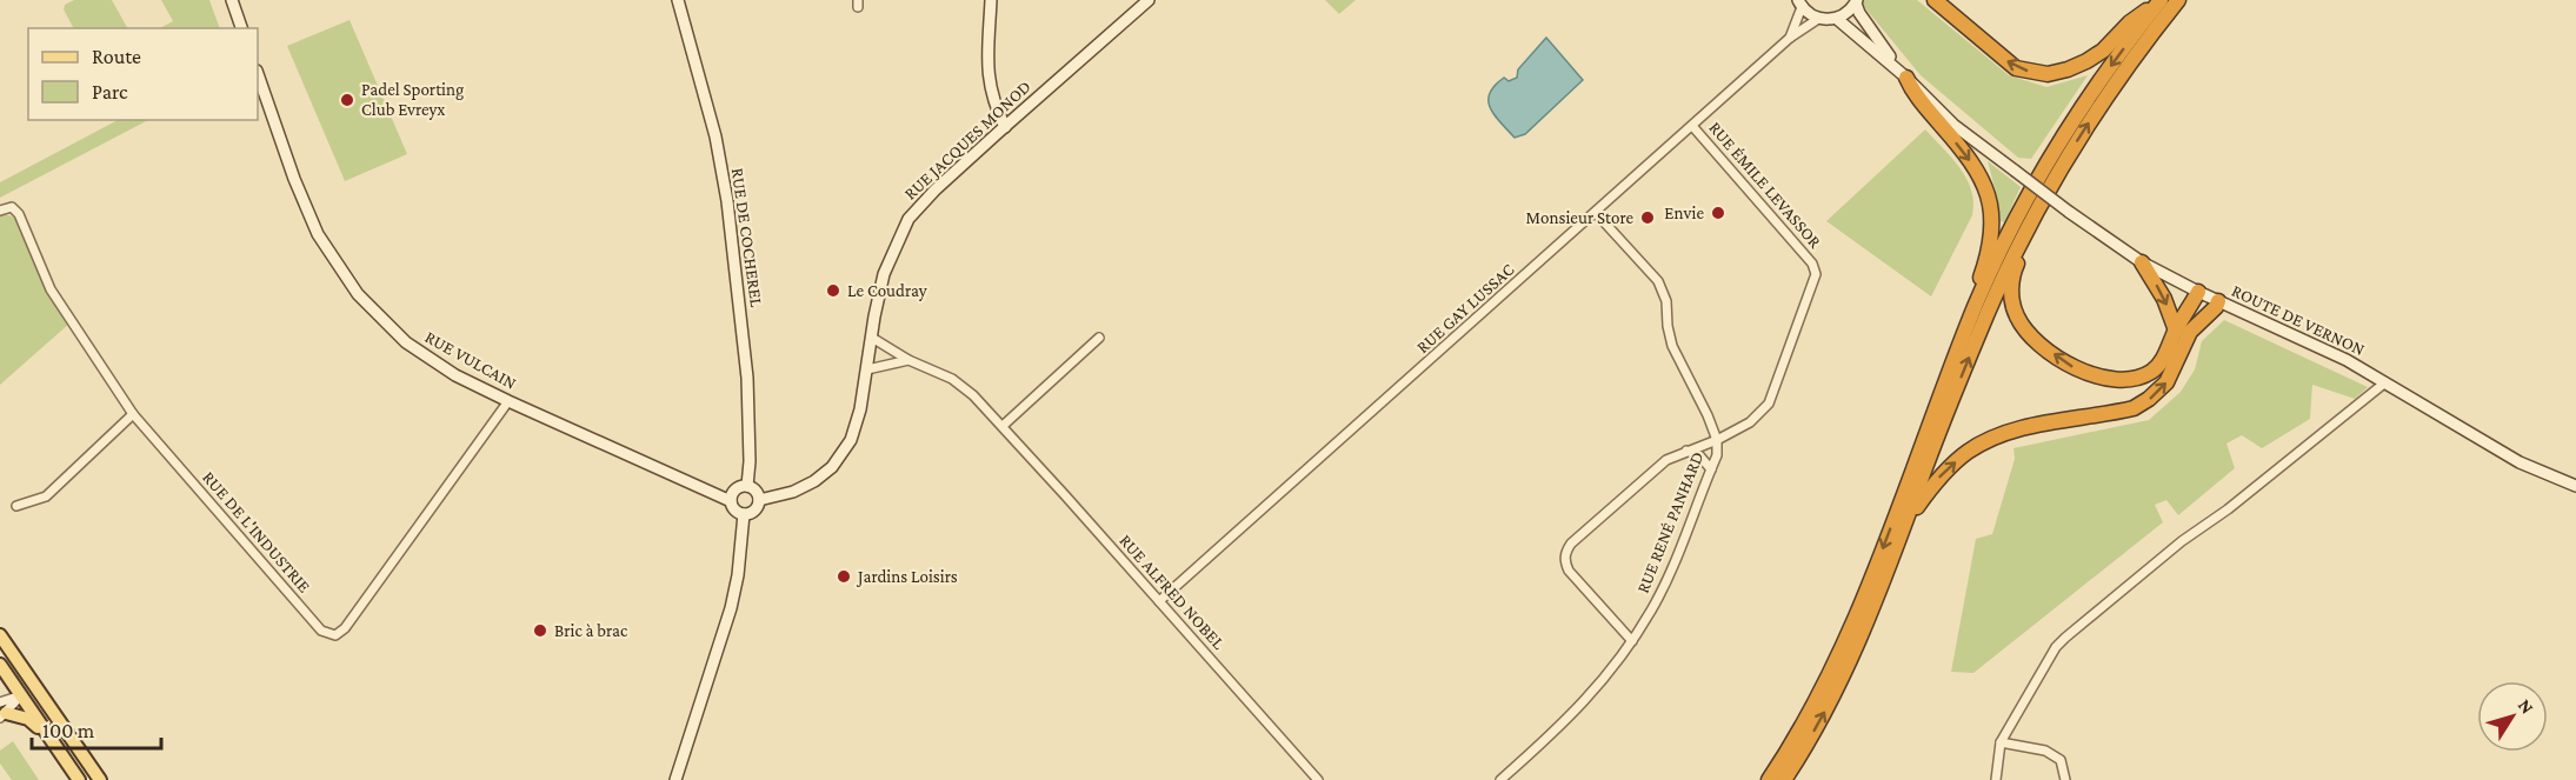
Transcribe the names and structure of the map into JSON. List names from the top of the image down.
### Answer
{
  "streets": {
    "street": [
      "RUE JACQUES MONOD",
      "RUE ÉMILE LEVASSOR",
      "RUE DE COCHEREL",
      "RUE GAY LUSSAC",
      "ROUTE DE VERNON",
      "RUE VULCAIN",
      "RUE RENÉ PANHARD",
      "RUE DE L'INDUSTRIE",
      "RUE ALFRED NOBEL"
    ]
  },
  "crossings": [
    ["RUE JACQUES MONOD", "RUE DE COCHEREL"],
    ["RUE JACQUES MONOD", "RUE VULCAIN"],
    ["RUE JACQUES MONOD", "RUE ALFRED NOBEL"],
    ["RUE ÉMILE LEVASSOR", "RUE GAY LUSSAC"],
    ["RUE ÉMILE LEVASSOR", "RUE RENÉ PANHARD"],
    ["RUE DE COCHEREL", "RUE VULCAIN"],
    ["RUE GAY LUSSAC", "RUE RENÉ PANHARD"],
    ["RUE GAY LUSSAC", "RUE ALFRED NOBEL"],
    ["RUE VULCAIN", "RUE DE L'INDUSTRIE"]
  ],
  "places": [
    "Padel Sporting Club Evreyx",
    "Envie",
    "Monsieur Store",
    "Le Coudray",
    "Jardins Loisirs",
    "Bric à brac"
  ],
  "legend": ["Route", "Parc"],
  "scale_bar": "100 m",
  "north": "top right"
}
